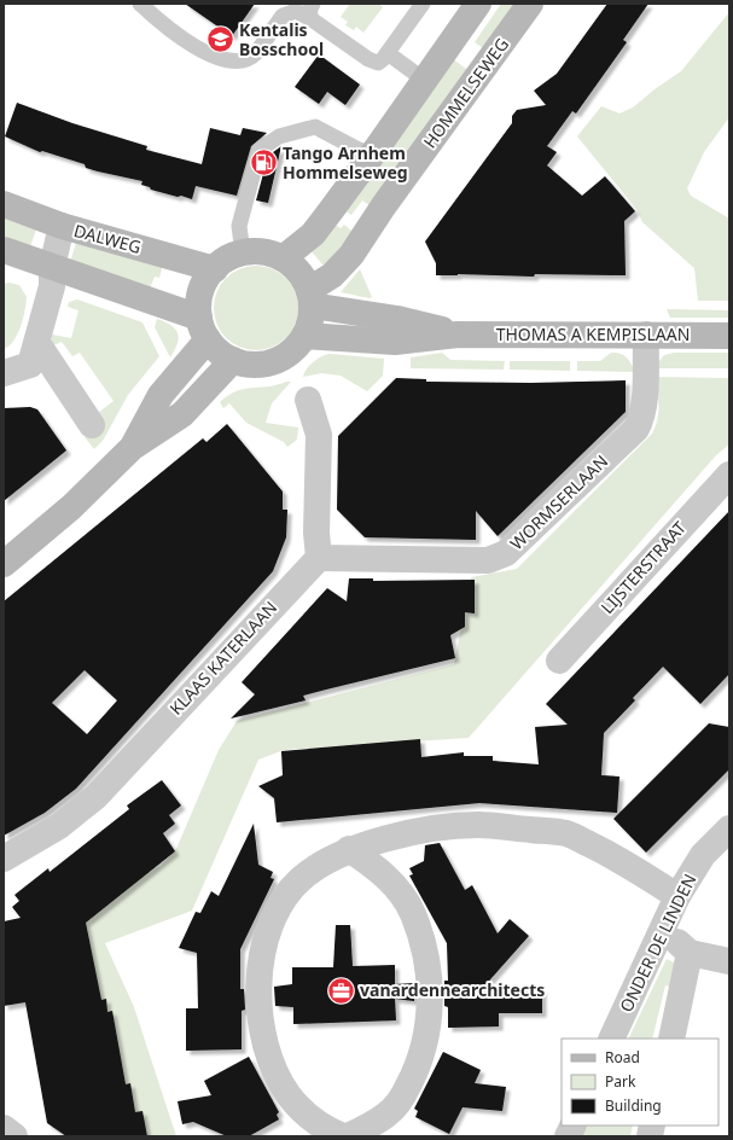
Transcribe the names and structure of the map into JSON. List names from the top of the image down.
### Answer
{
  "streets": {
    "street": [
      "HOMMELSEWEG",
      "DALWEG",
      "THOMAS A KEMPISLAAN",
      "WORMSERLAAN",
      "LIJSTERSTRAAT",
      "KLAAS KATERLAAN",
      "ONDER DE LINDEN"
    ]
  },
  "crossings": [
    ["HOMMELSEWEG", "DALWEG"],
    ["HOMMELSEWEG", "THOMAS A KEMPISLAAN"],
    ["DALWEG", "THOMAS A KEMPISLAAN"],
    ["THOMAS A KEMPISLAAN", "WORMSERLAAN"],
    ["WORMSERLAAN", "KLAAS KATERLAAN"]
  ],
  "places": {
    "school or university": ["Kentalis Bosschool"],
    "fuel station": ["Tango Arnhem Hommelseweg"],
    "office": ["vanardennearchitects"]
  },
  "legend": ["Road", "Park", "Building"]
}
